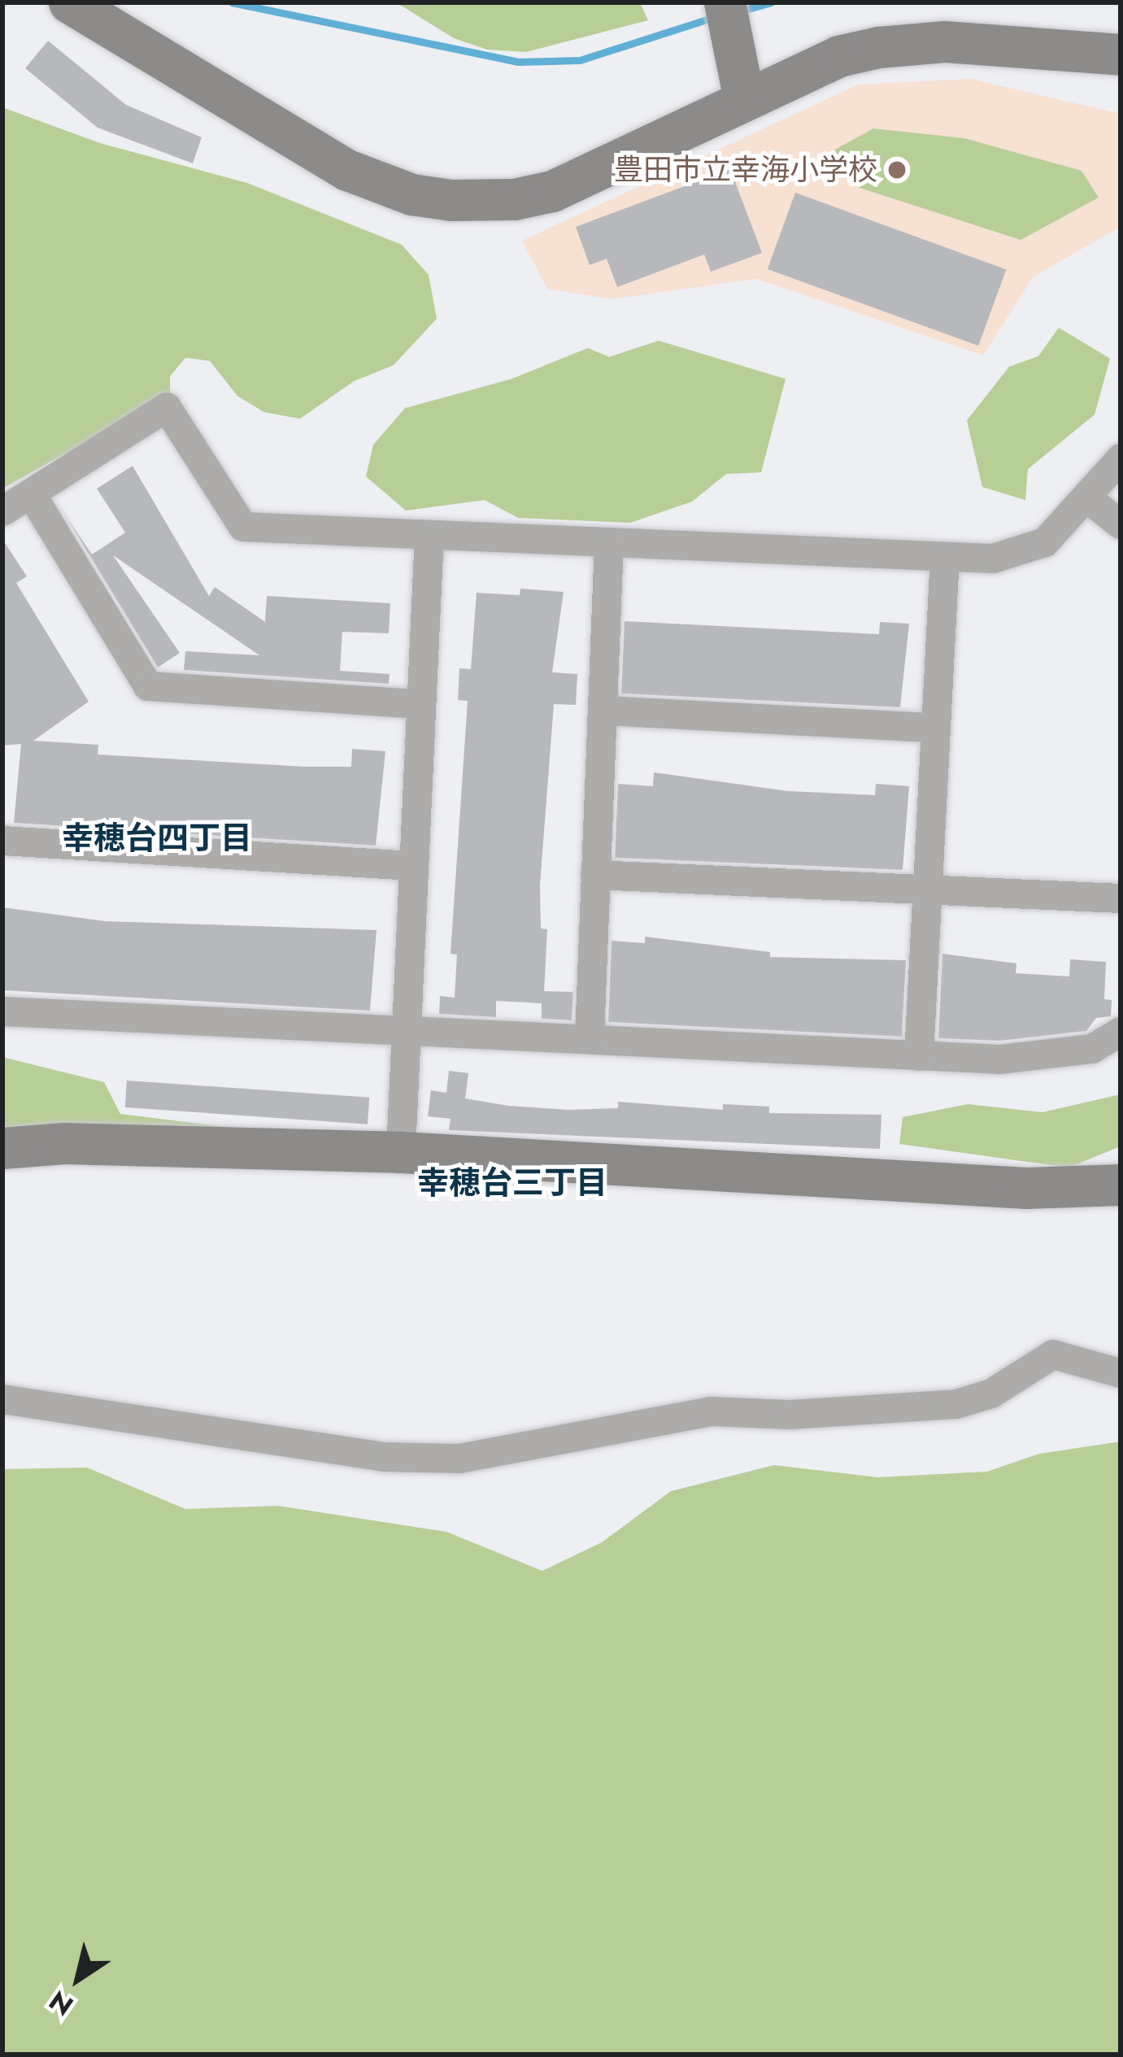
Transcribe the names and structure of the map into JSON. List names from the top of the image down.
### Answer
{
  "districts": ["幸穂台四丁目", "幸穂台三丁目"],
  "places": ["豊田市立幸海小学校"],
  "north": "bottom left"
}
